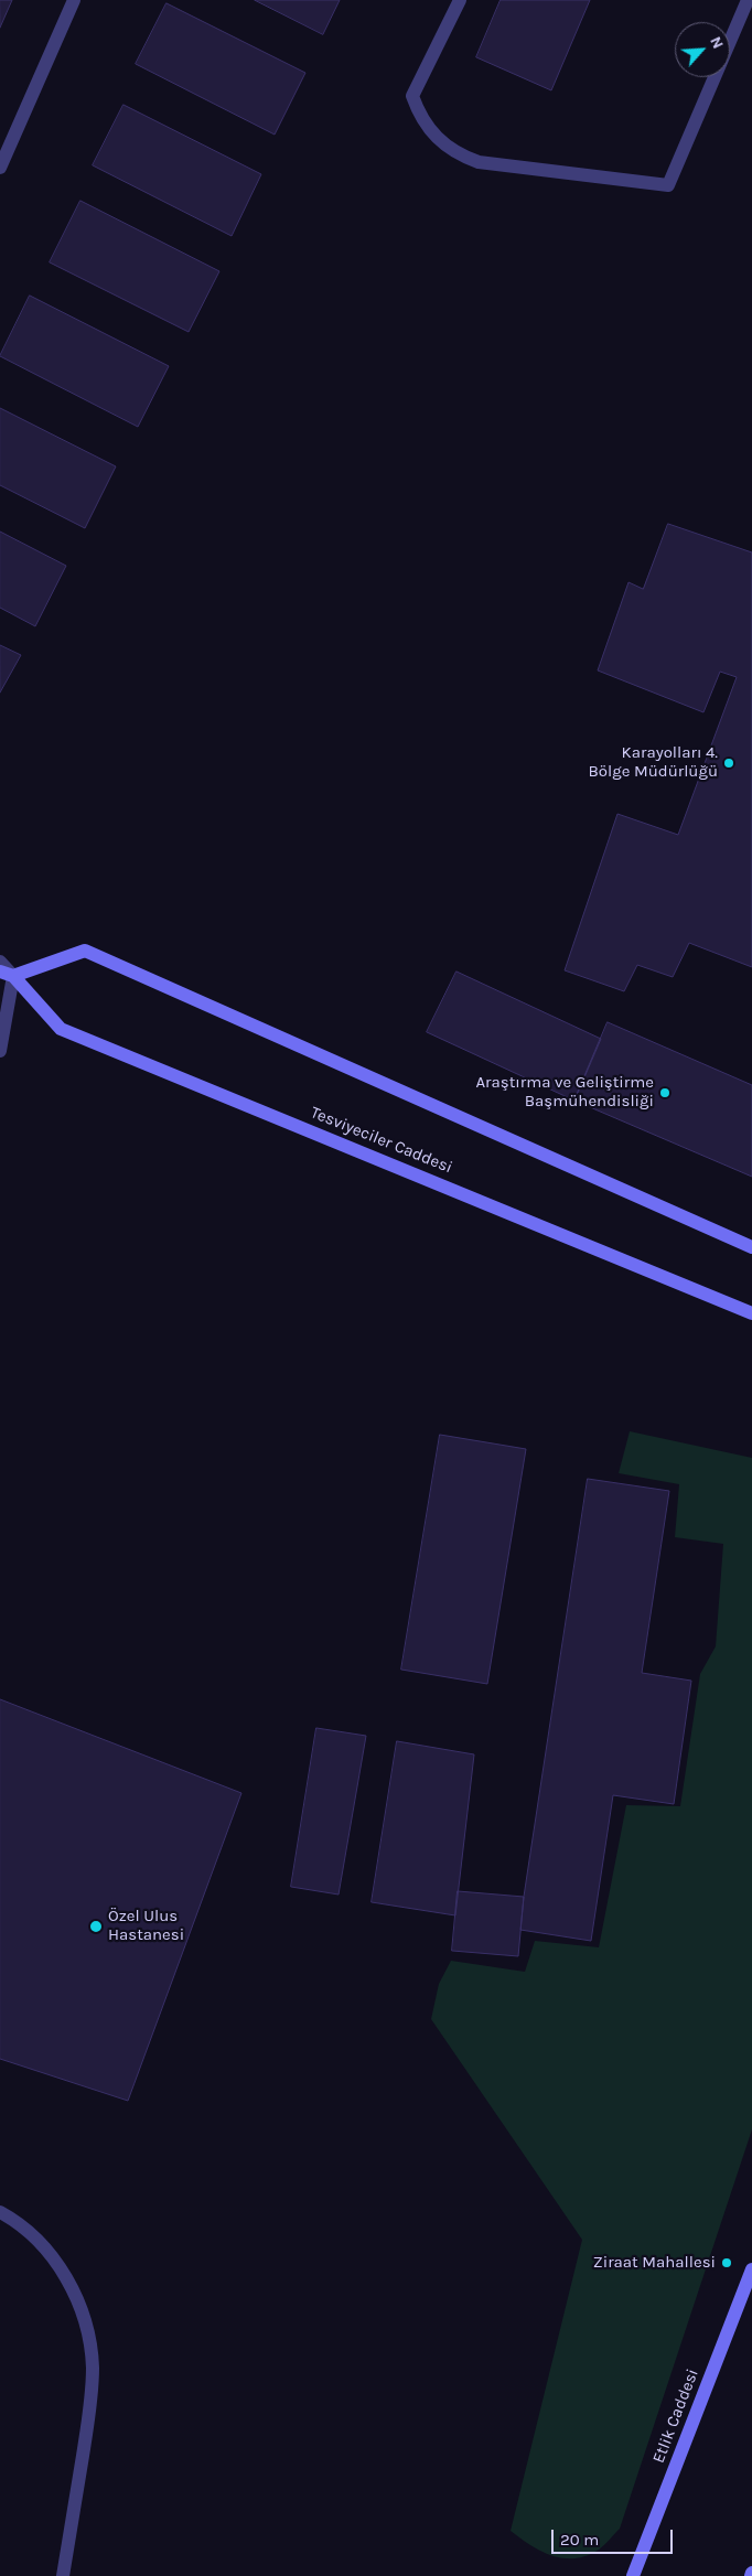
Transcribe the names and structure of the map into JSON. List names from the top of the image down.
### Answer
{
  "streets": {
    "street": ["Tesviyeciler Caddesi", "Etlik Caddesi"]
  },
  "places": [
    "Karayolları 4. Bölge Müdürlüğü",
    "Araştırma ve Geliştirme Başmühendisliği",
    "Özel Ulus Hastanesi",
    "Ziraat Mahallesi"
  ],
  "scale_bar": "20 m",
  "north": "top right"
}
